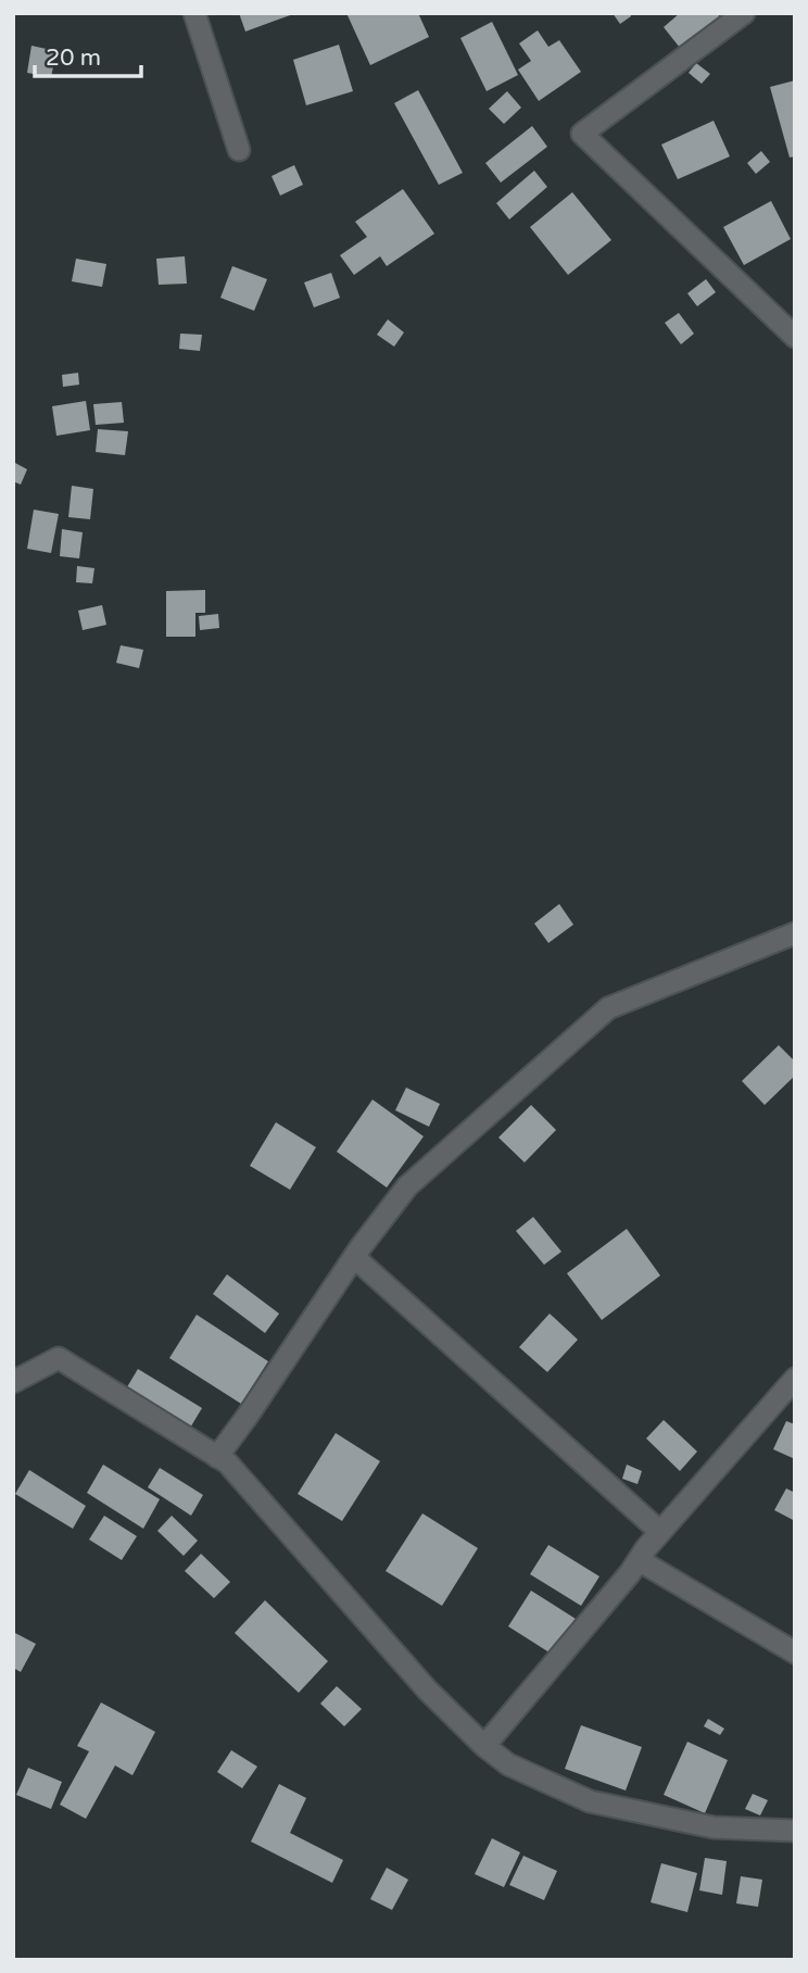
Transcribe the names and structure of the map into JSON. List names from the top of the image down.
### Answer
{
  "scale_bar": "20 m"
}
